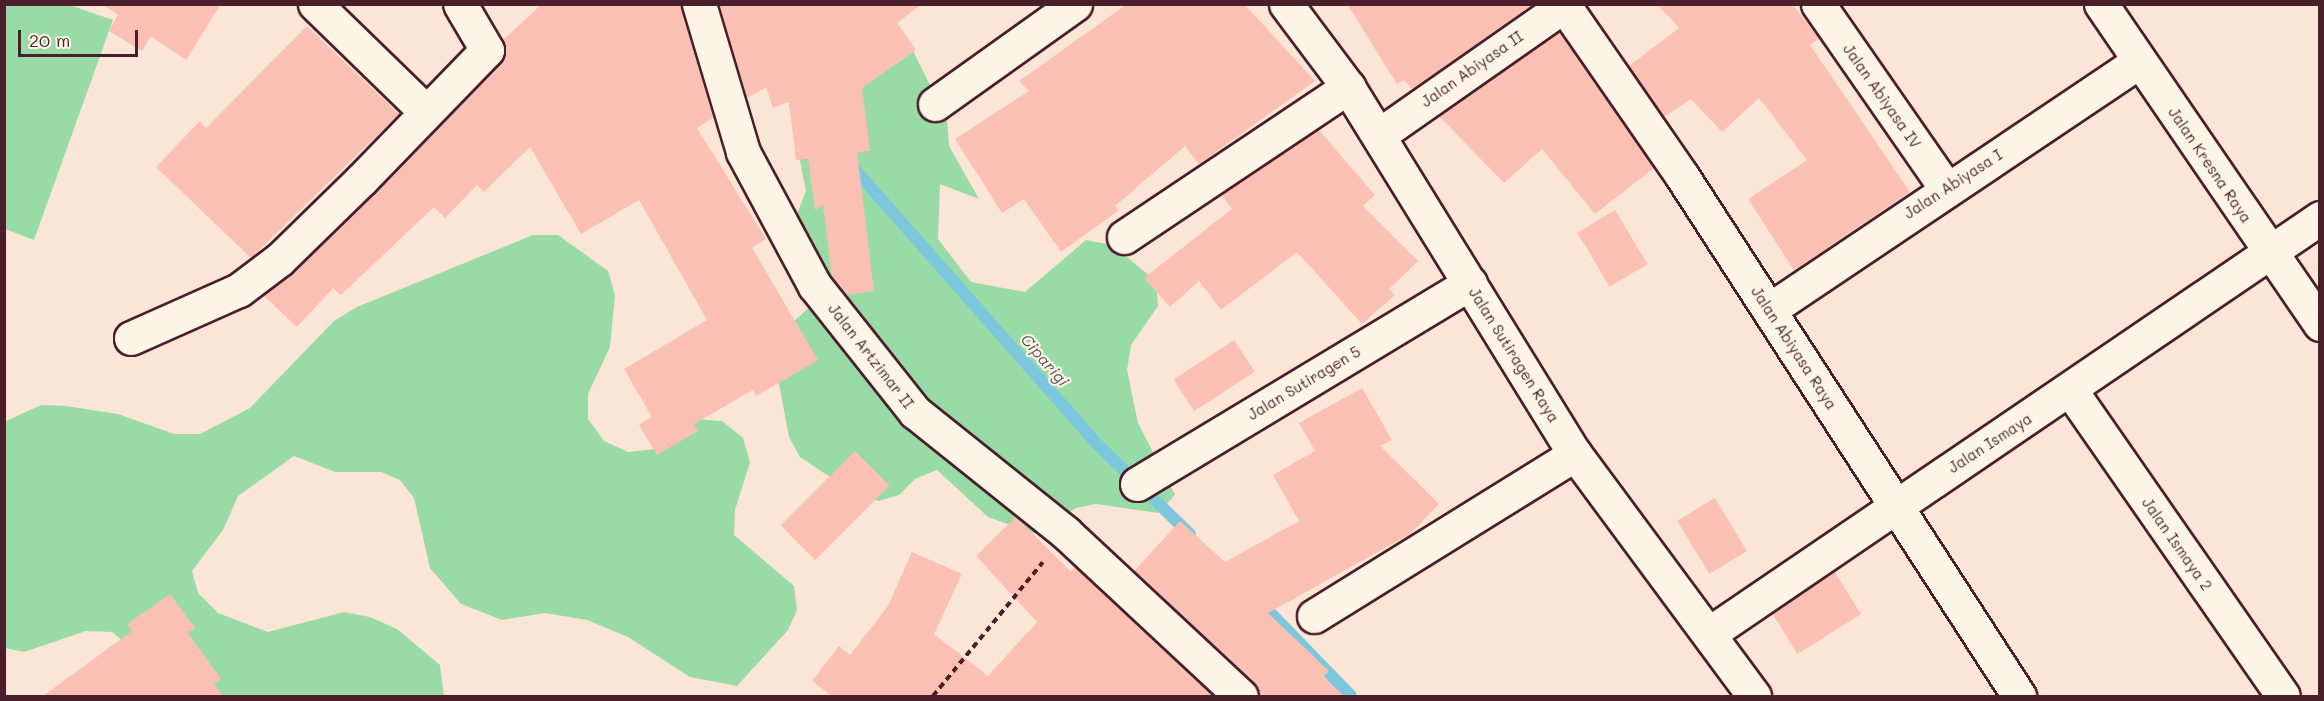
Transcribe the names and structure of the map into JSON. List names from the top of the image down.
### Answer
{
  "streets": {
    "street": [
      "Jalan Abiyasa II",
      "Jalan Abiyasa IV",
      "Jalan Kresna Raya",
      "Jalan Abiyasa I",
      "Jalan Abiyasa Raya",
      "Jalan Sutiragen Raya",
      "Jalan Artzimar II",
      "Jalan Sutiragen 5",
      "Jalan Ismaya",
      "Jalan Ismaya 2"
    ]
  },
  "crossings": [
    ["Jalan Abiyasa II", "Jalan Abiyasa Raya"],
    ["Jalan Abiyasa II", "Jalan Sutiragen Raya"],
    ["Jalan Abiyasa IV", "Jalan Abiyasa I"],
    ["Jalan Kresna Raya", "Jalan Abiyasa I"],
    ["Jalan Kresna Raya", "Jalan Ismaya"],
    ["Jalan Abiyasa I", "Jalan Abiyasa Raya"],
    ["Jalan Abiyasa Raya", "Jalan Ismaya"],
    ["Jalan Sutiragen Raya", "Jalan Sutiragen 5"],
    ["Jalan Sutiragen Raya", "Jalan Ismaya"],
    ["Jalan Ismaya", "Jalan Ismaya 2"]
  ],
  "water": ["Ciparigi"],
  "scale_bar": "20 m"
}
